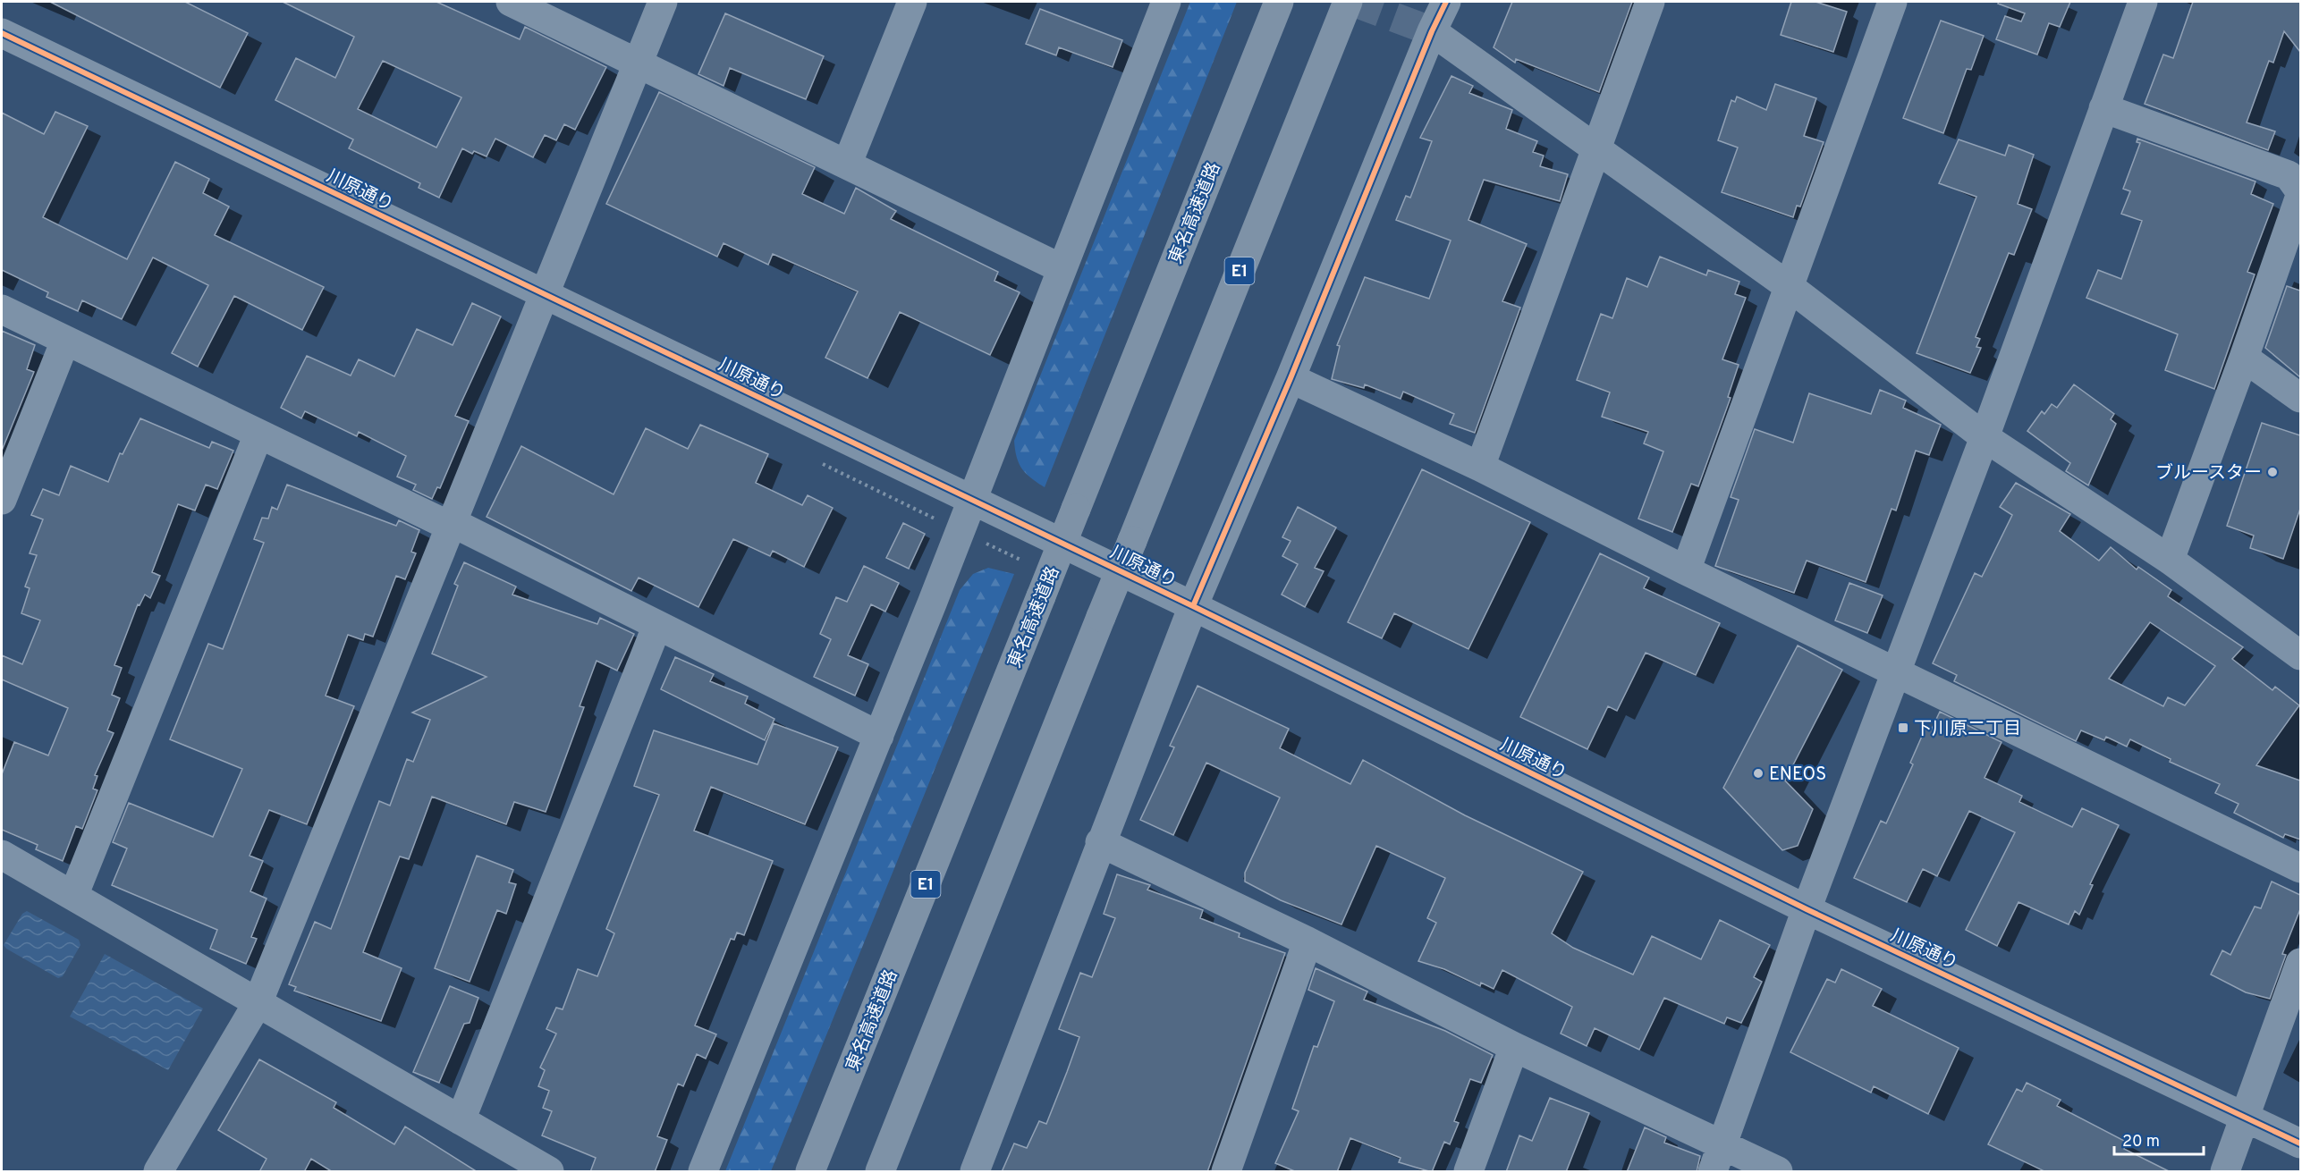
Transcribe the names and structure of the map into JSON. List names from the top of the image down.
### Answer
{
  "streets": {
    "highway": ["東名高速道路", "E1"],
    "street": ["川原通り"]
  },
  "places": {
    "other": ["ブルースター", "ENEOS"],
    "transit": ["下川原二丁目"]
  },
  "scale_bar": "20 m"
}
